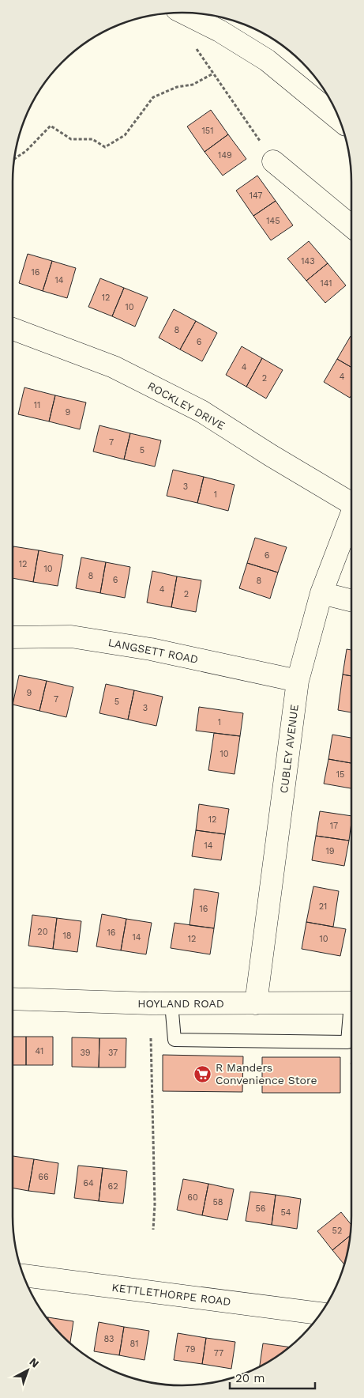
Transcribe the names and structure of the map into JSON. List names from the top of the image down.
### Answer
{
  "streets": {
    "street": [
      "ROCKLEY DRIVE",
      "LANGSETT ROAD",
      "CUBLEY AVENUE",
      "HOYLAND ROAD",
      "KETTLETHORPE ROAD"
    ]
  },
  "crossings": [
    ["LANGSETT ROAD", "CUBLEY AVENUE"],
    ["CUBLEY AVENUE", "HOYLAND ROAD"]
  ],
  "places": {
    "supermarket": ["R Manders Convenience Store"]
  },
  "house_numbers": [
    "151",
    "149",
    "147",
    "145",
    "143",
    "16",
    "14",
    "141",
    "12",
    "10",
    "8",
    "6",
    "4",
    "4",
    "2",
    "11",
    "9",
    "7",
    "5",
    "3",
    "1",
    "6",
    "12",
    "10",
    "8",
    "6",
    "8",
    "4",
    "2",
    "9",
    "7",
    "5",
    "3",
    "1",
    "10",
    "15",
    "12",
    "17",
    "14",
    "19",
    "21",
    "16",
    "20",
    "16",
    "18",
    "14",
    "12",
    "10",
    "41",
    "39",
    "37",
    "66",
    "64",
    "62",
    "60",
    "58",
    "56",
    "54",
    "52",
    "83",
    "81",
    "79",
    "77"
  ],
  "scale_bar": "20 m",
  "north": "top right"
}
